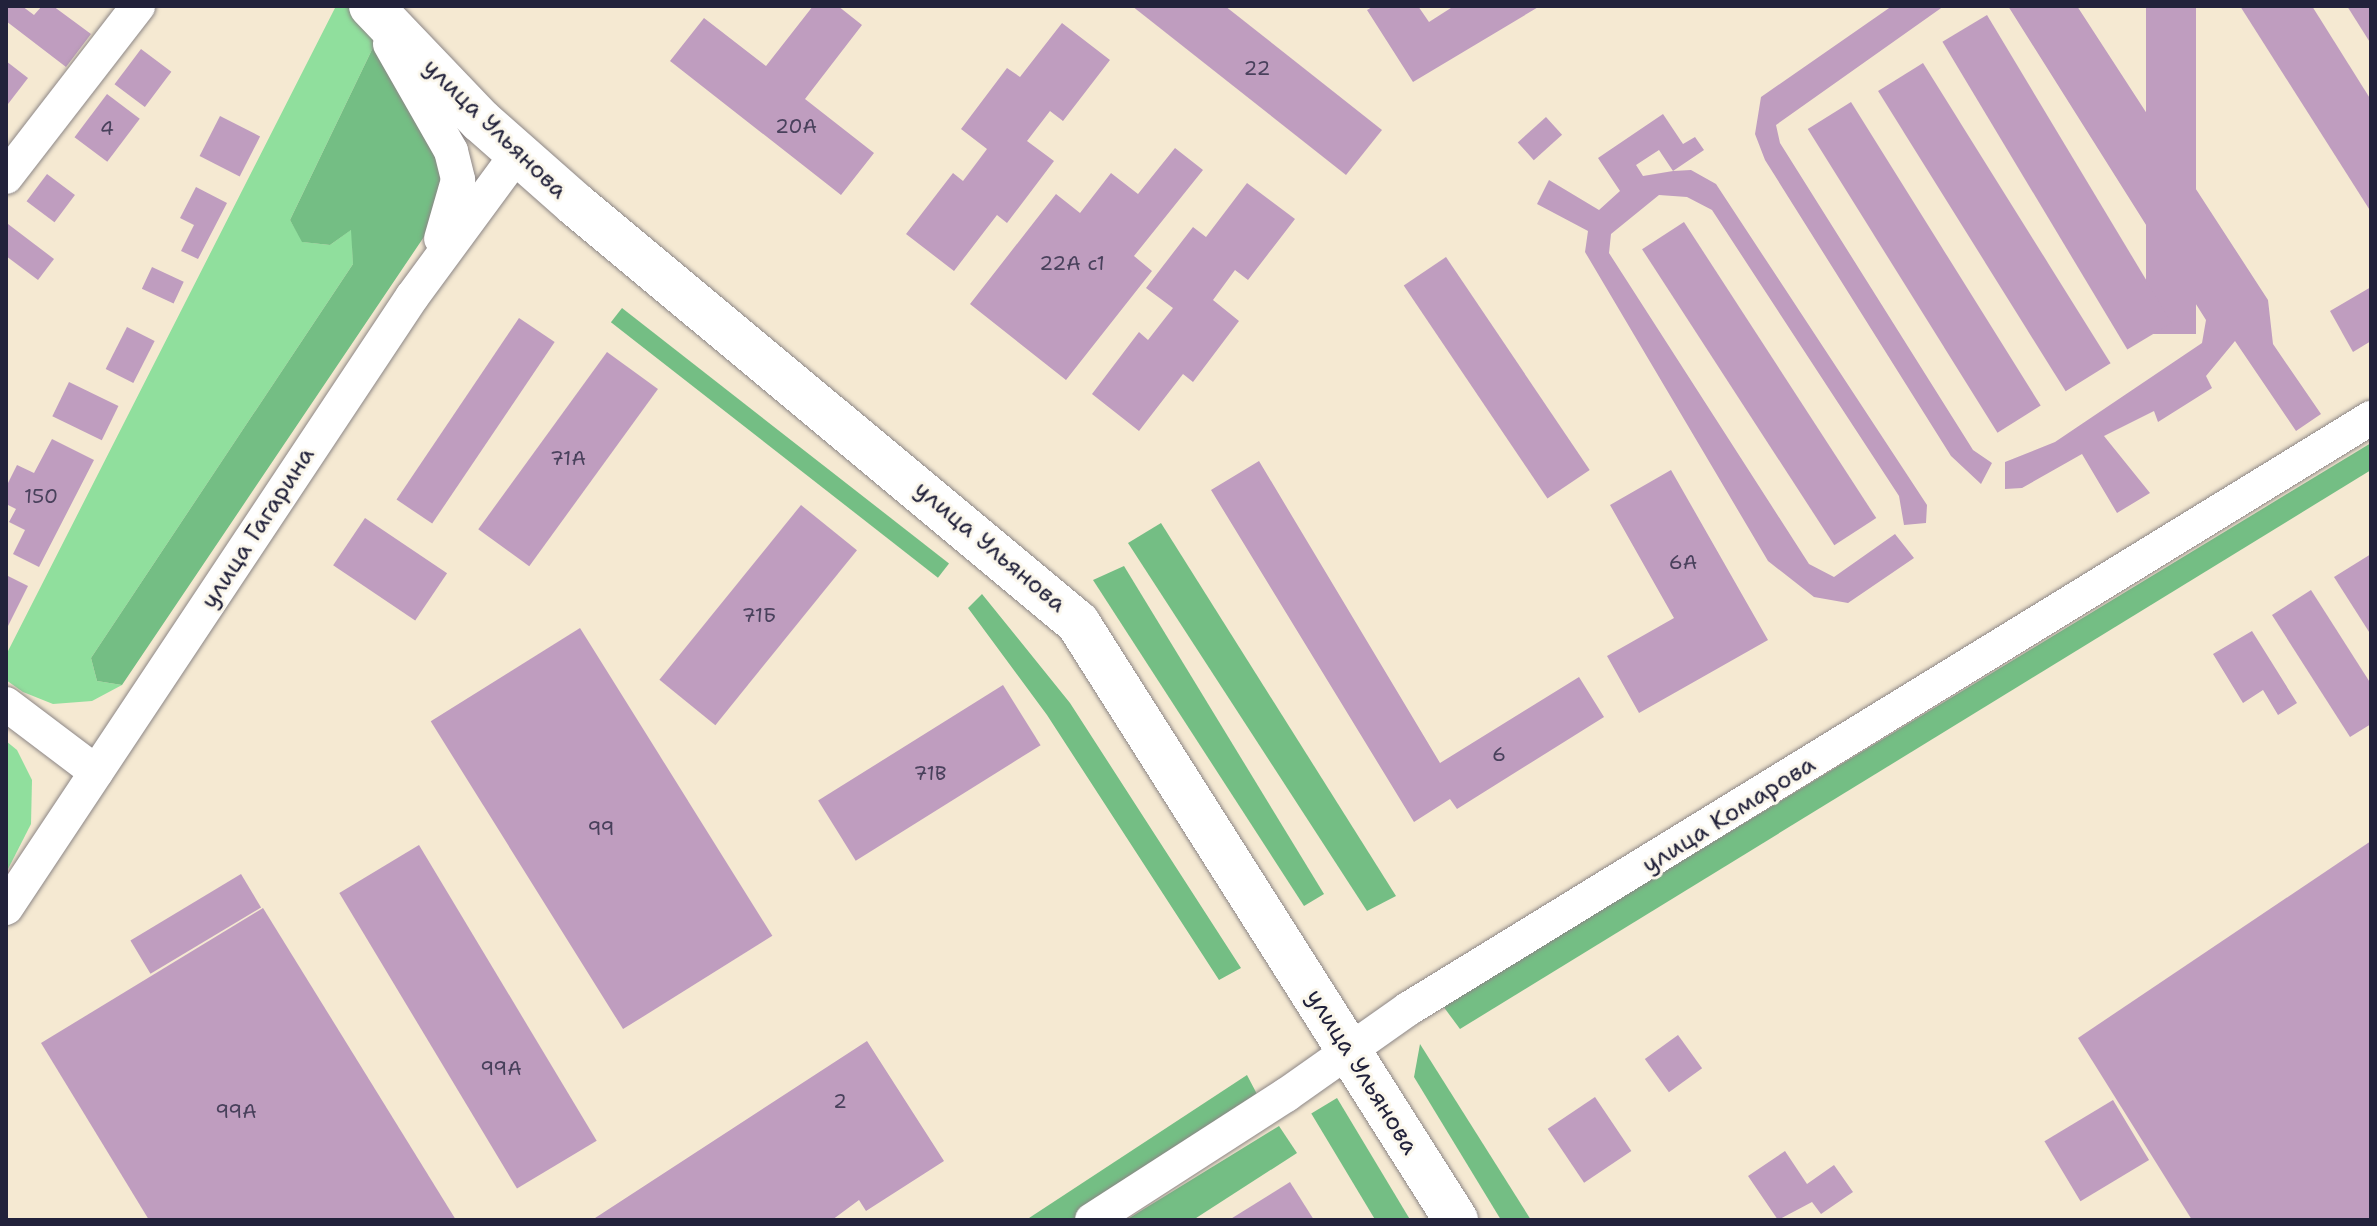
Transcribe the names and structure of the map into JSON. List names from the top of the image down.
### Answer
{
  "streets": {
    "main road": ["улица Ульянова"],
    "street": ["улица Гагарина", "улица Комарова"]
  },
  "crossings": [
    ["улица Ульянова", "улица Гагарина"],
    ["улица Ульянова", "улица Комарова"]
  ],
  "house_numbers": [
    "22",
    "20А",
    "4",
    "22А с1",
    "71А",
    "150",
    "6А",
    "71Б",
    "6",
    "71В",
    "99",
    "99А",
    "2",
    "99А"
  ]
}
